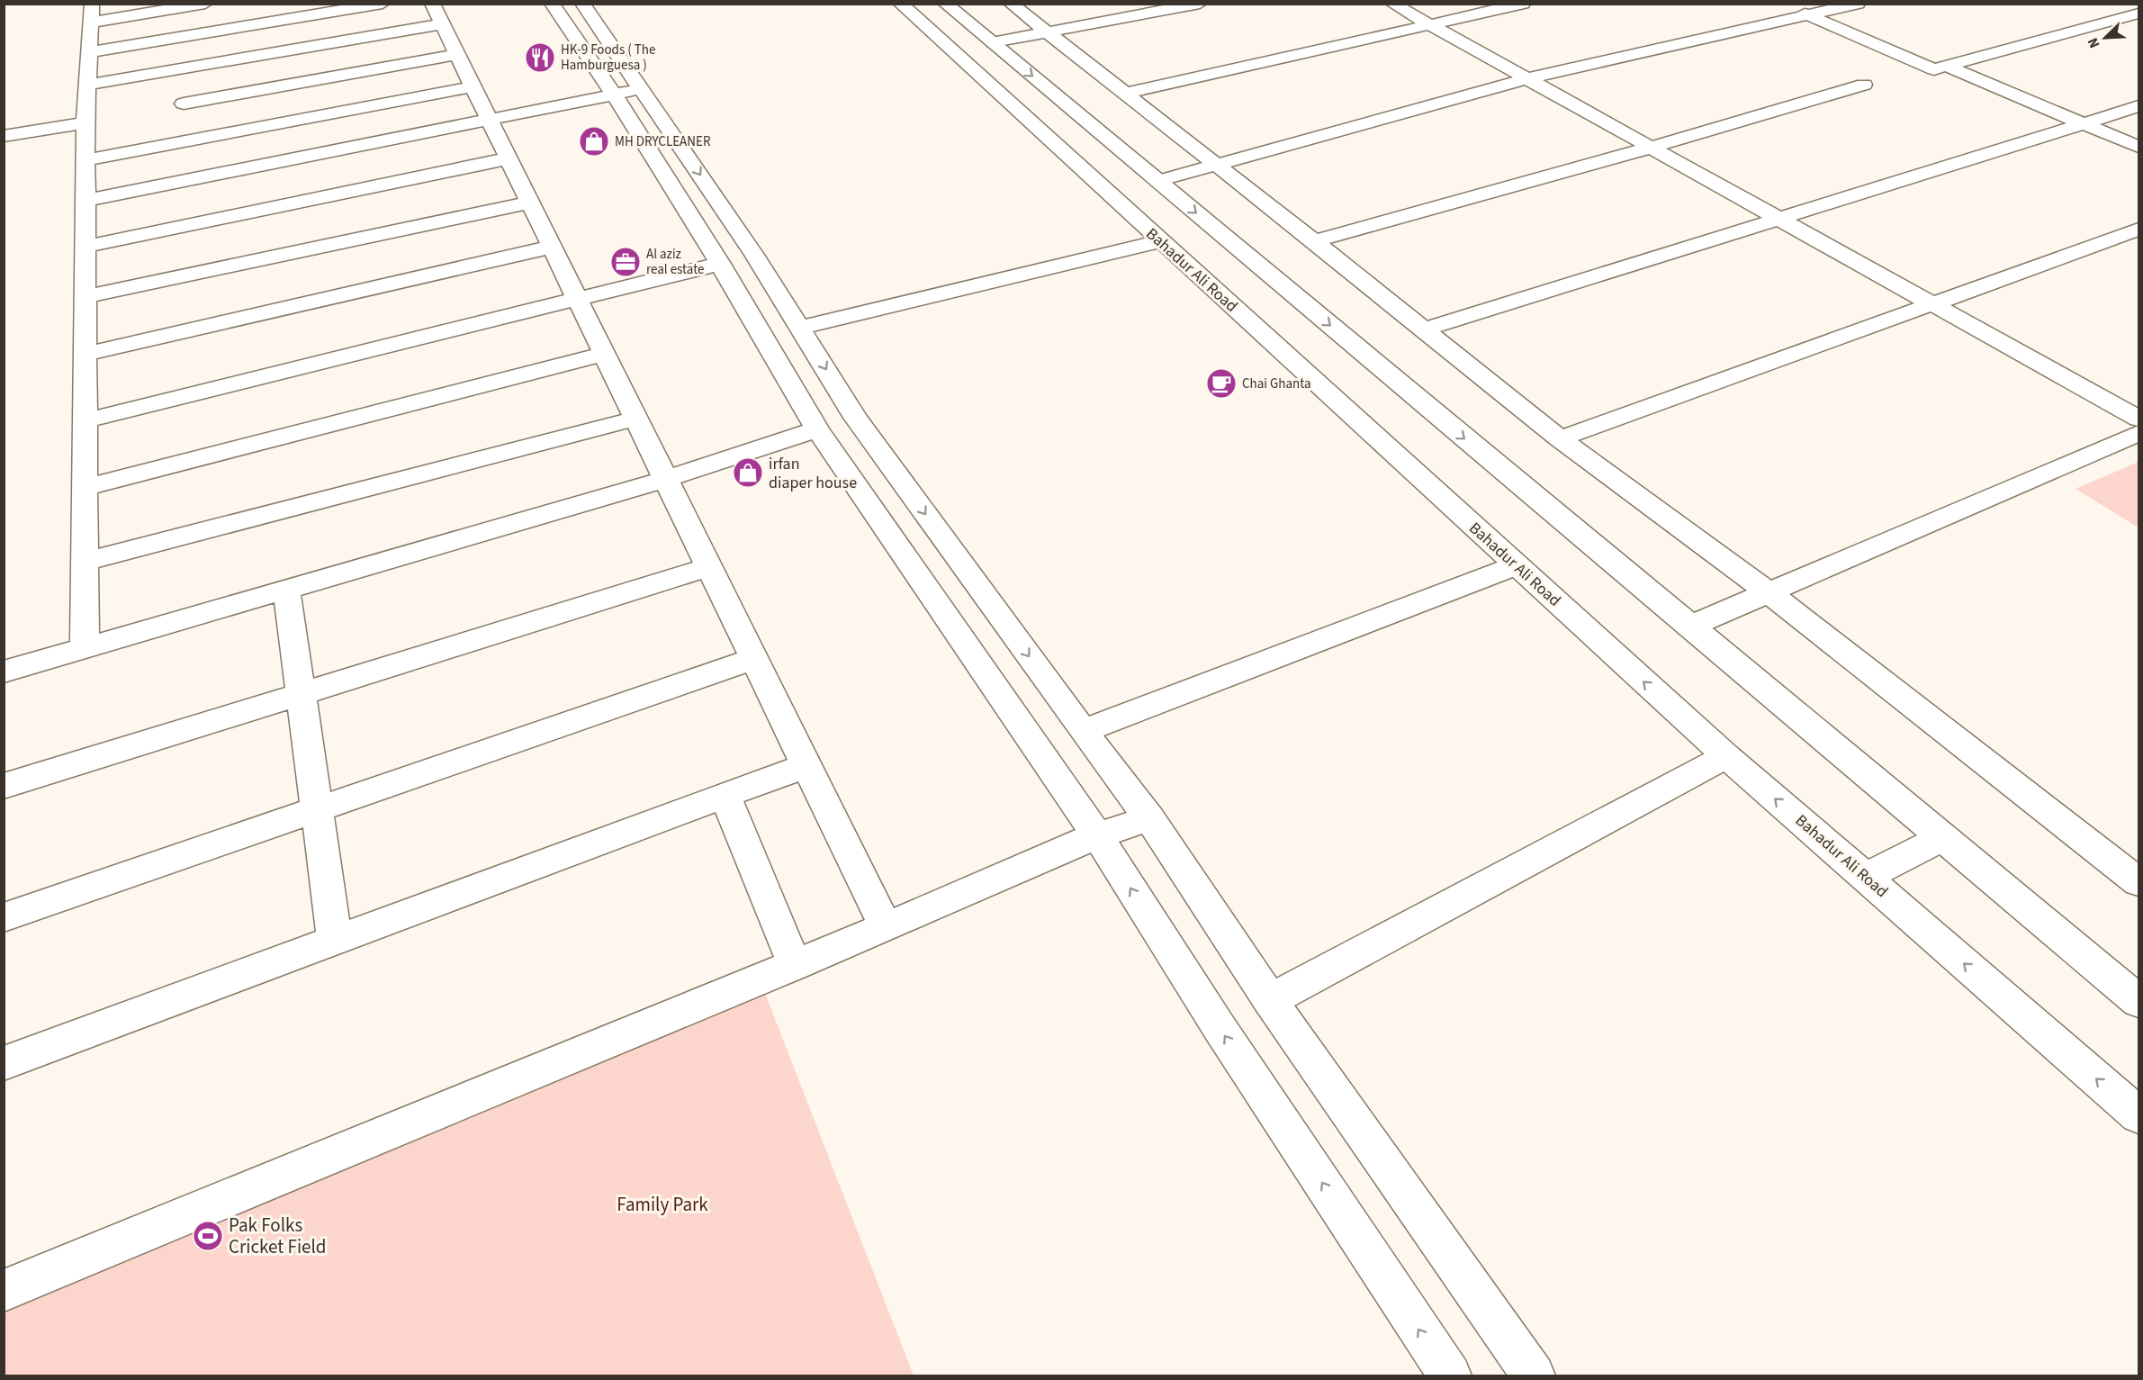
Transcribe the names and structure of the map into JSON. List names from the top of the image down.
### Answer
{
  "streets": {
    "street": ["Bahadur Ali Road"]
  },
  "parks": ["Family Park"],
  "places": {
    "restaurant": ["HK-9 Foods ( The Hamburguesa )"],
    "shop": ["MH DRYCLEANER", "irfan diaper house"],
    "office": ["Al aziz real estate"],
    "cafe": ["Chai Ghanta"],
    "sports": ["Pak Folks Cricket Field"]
  },
  "north": "bottom left"
}
